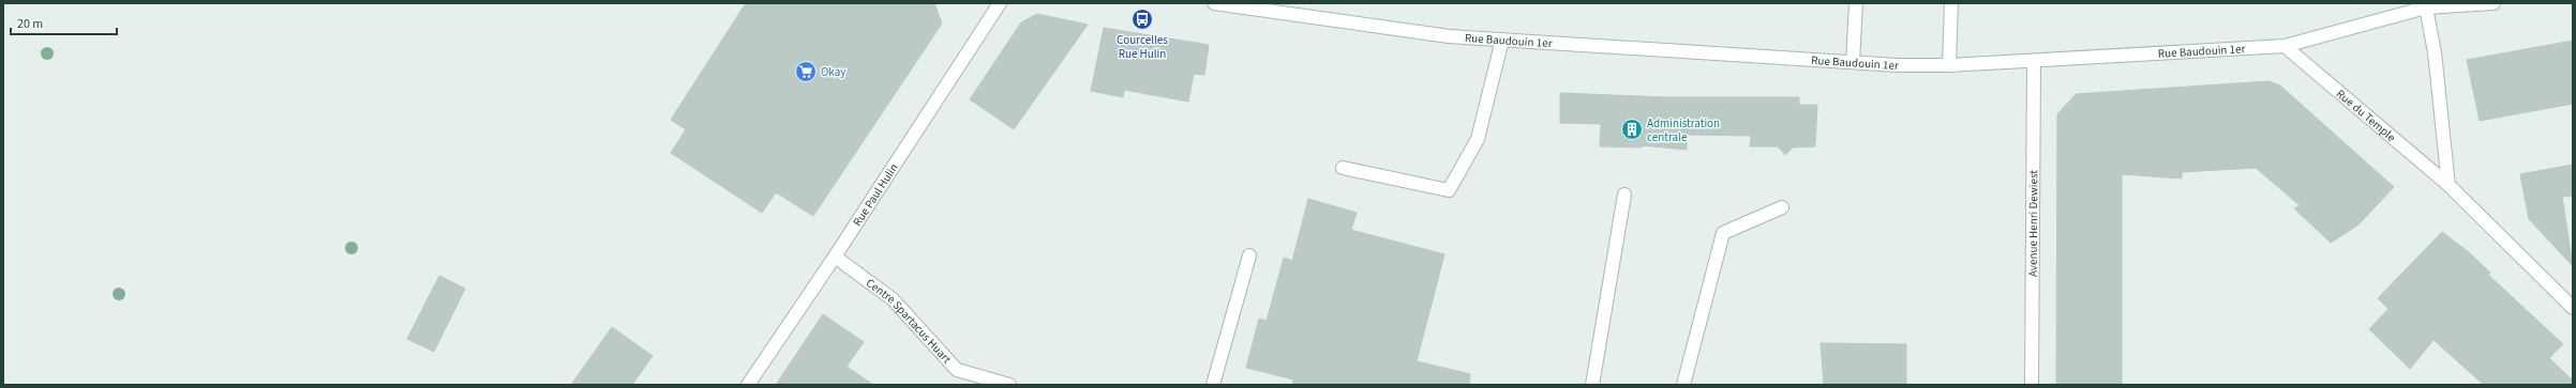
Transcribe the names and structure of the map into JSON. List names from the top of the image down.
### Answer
{
  "streets": {
    "street": [
      "Rue Baudouin 1er",
      "Rue du Temple",
      "Rue Paul Hulin",
      "Avenue Henri Dewiest",
      "Centre Spartacus Huart"
    ]
  },
  "crossings": [
    ["Rue Baudouin 1er", "Rue du Temple"],
    ["Rue Baudouin 1er", "Avenue Henri Dewiest"],
    ["Rue Paul Hulin", "Centre Spartacus Huart"]
  ],
  "places": {
    "bus stop": ["Courcelles Rue Hulin"],
    "supermarket": ["Okay"],
    "building": ["Administration centrale"]
  },
  "scale_bar": "20 m"
}
